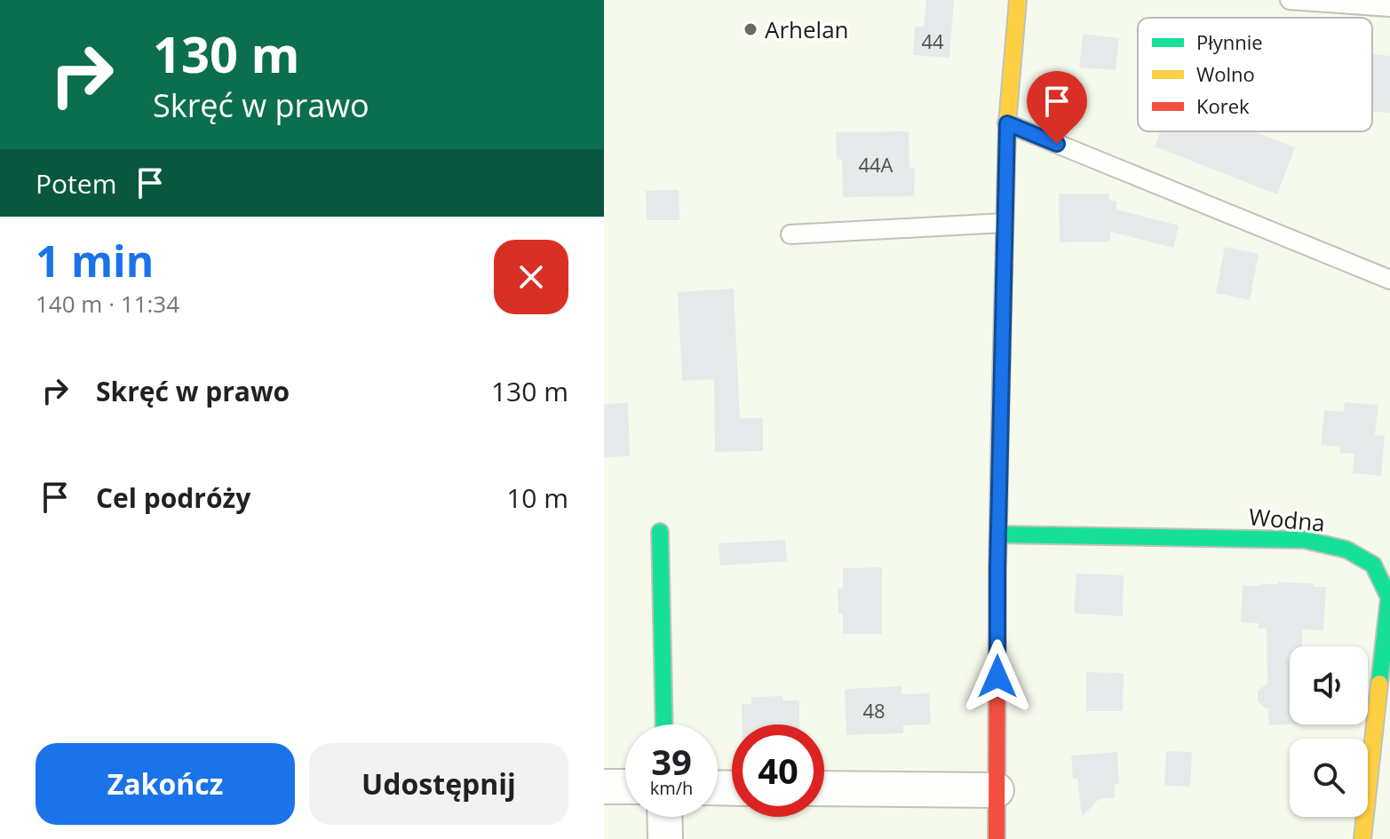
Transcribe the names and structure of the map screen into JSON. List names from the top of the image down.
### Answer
{
  "streets": {
    "street": ["Wodna"]
  },
  "places": ["Arhelan"],
  "house_numbers": ["44", "44A", "48"],
  "legend": ["Płynnie", "Wolno", "Korek"],
  "page": {
    "turn": ["130 m", "Skręć w prawo"],
    "then": "Potem",
    "heading": ["1 min", "140 m · 11:34"],
    "list": [
      {
        "name": "Skręć w prawo",
        "value": "130 m"
      },
      {
        "name": "Cel podróży",
        "value": "10 m"
      }
    ],
    "speed": "39 km/h",
    "limit": "40",
    "buttons": ["Zakończ", "Udostępnij"]
  }
}
